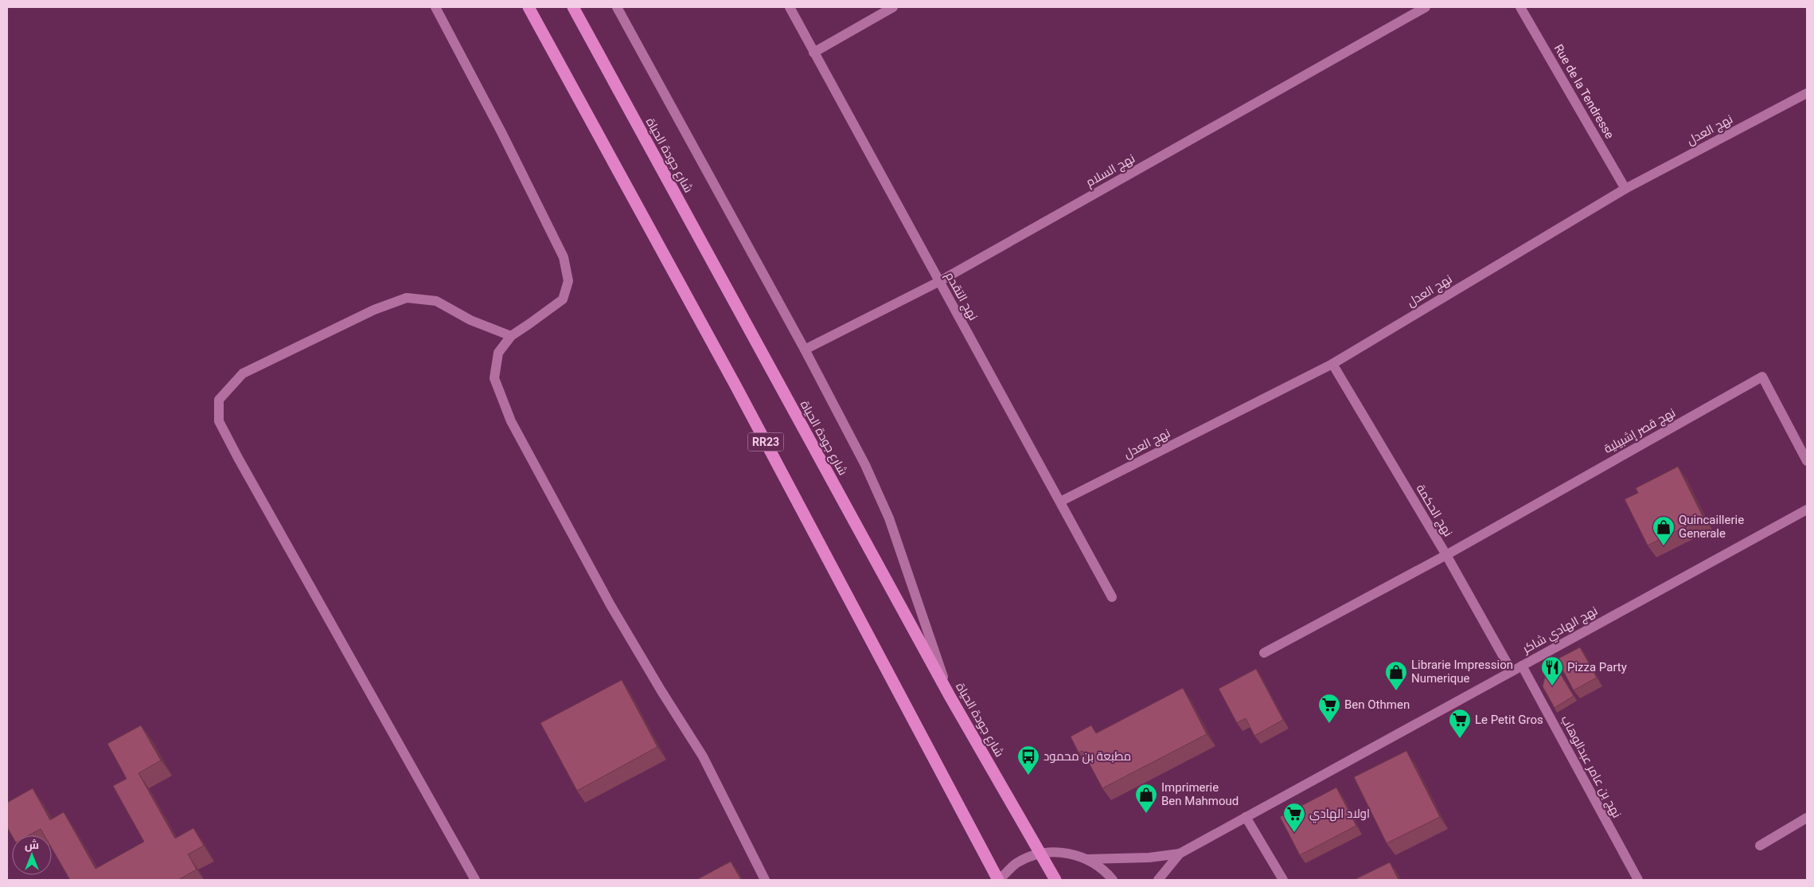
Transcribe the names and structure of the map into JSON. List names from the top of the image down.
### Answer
{
  "streets": {
    "highway": ["شارع جودة الحياة", "RR23"],
    "street": [
      "Rue de la Tendresse",
      "نهج العدل",
      "نهج السلام",
      "نهج التقدم",
      "نهج قصر إشبيلية",
      "نهج الحكمة",
      "نهج الهادي شاكر",
      "نهج بن عامر عبدالوهاب"
    ]
  },
  "crossings": [
    ["Rue de la Tendresse", "نهج العدل"],
    ["نهج العدل", "نهج التقدم"],
    ["نهج العدل", "نهج الحكمة"],
    ["نهج السلام", "نهج التقدم"],
    ["نهج قصر إشبيلية", "نهج الحكمة"],
    ["نهج الحكمة", "نهج الهادي شاكر"],
    ["نهج الهادي شاكر", "نهج بن عامر عبدالوهاب"]
  ],
  "places": {
    "shop": ["Quincaillerie Generale", "Librarie Impression Numerique", "Imprimerie Ben Mahmoud"],
    "restaurant": ["Pizza Party"],
    "supermarket": ["Ben Othmen", "Le Petit Gros", "اولاد الهادي"],
    "bus stop": ["مطبعة بن محمود"]
  },
  "north": "top"
}
